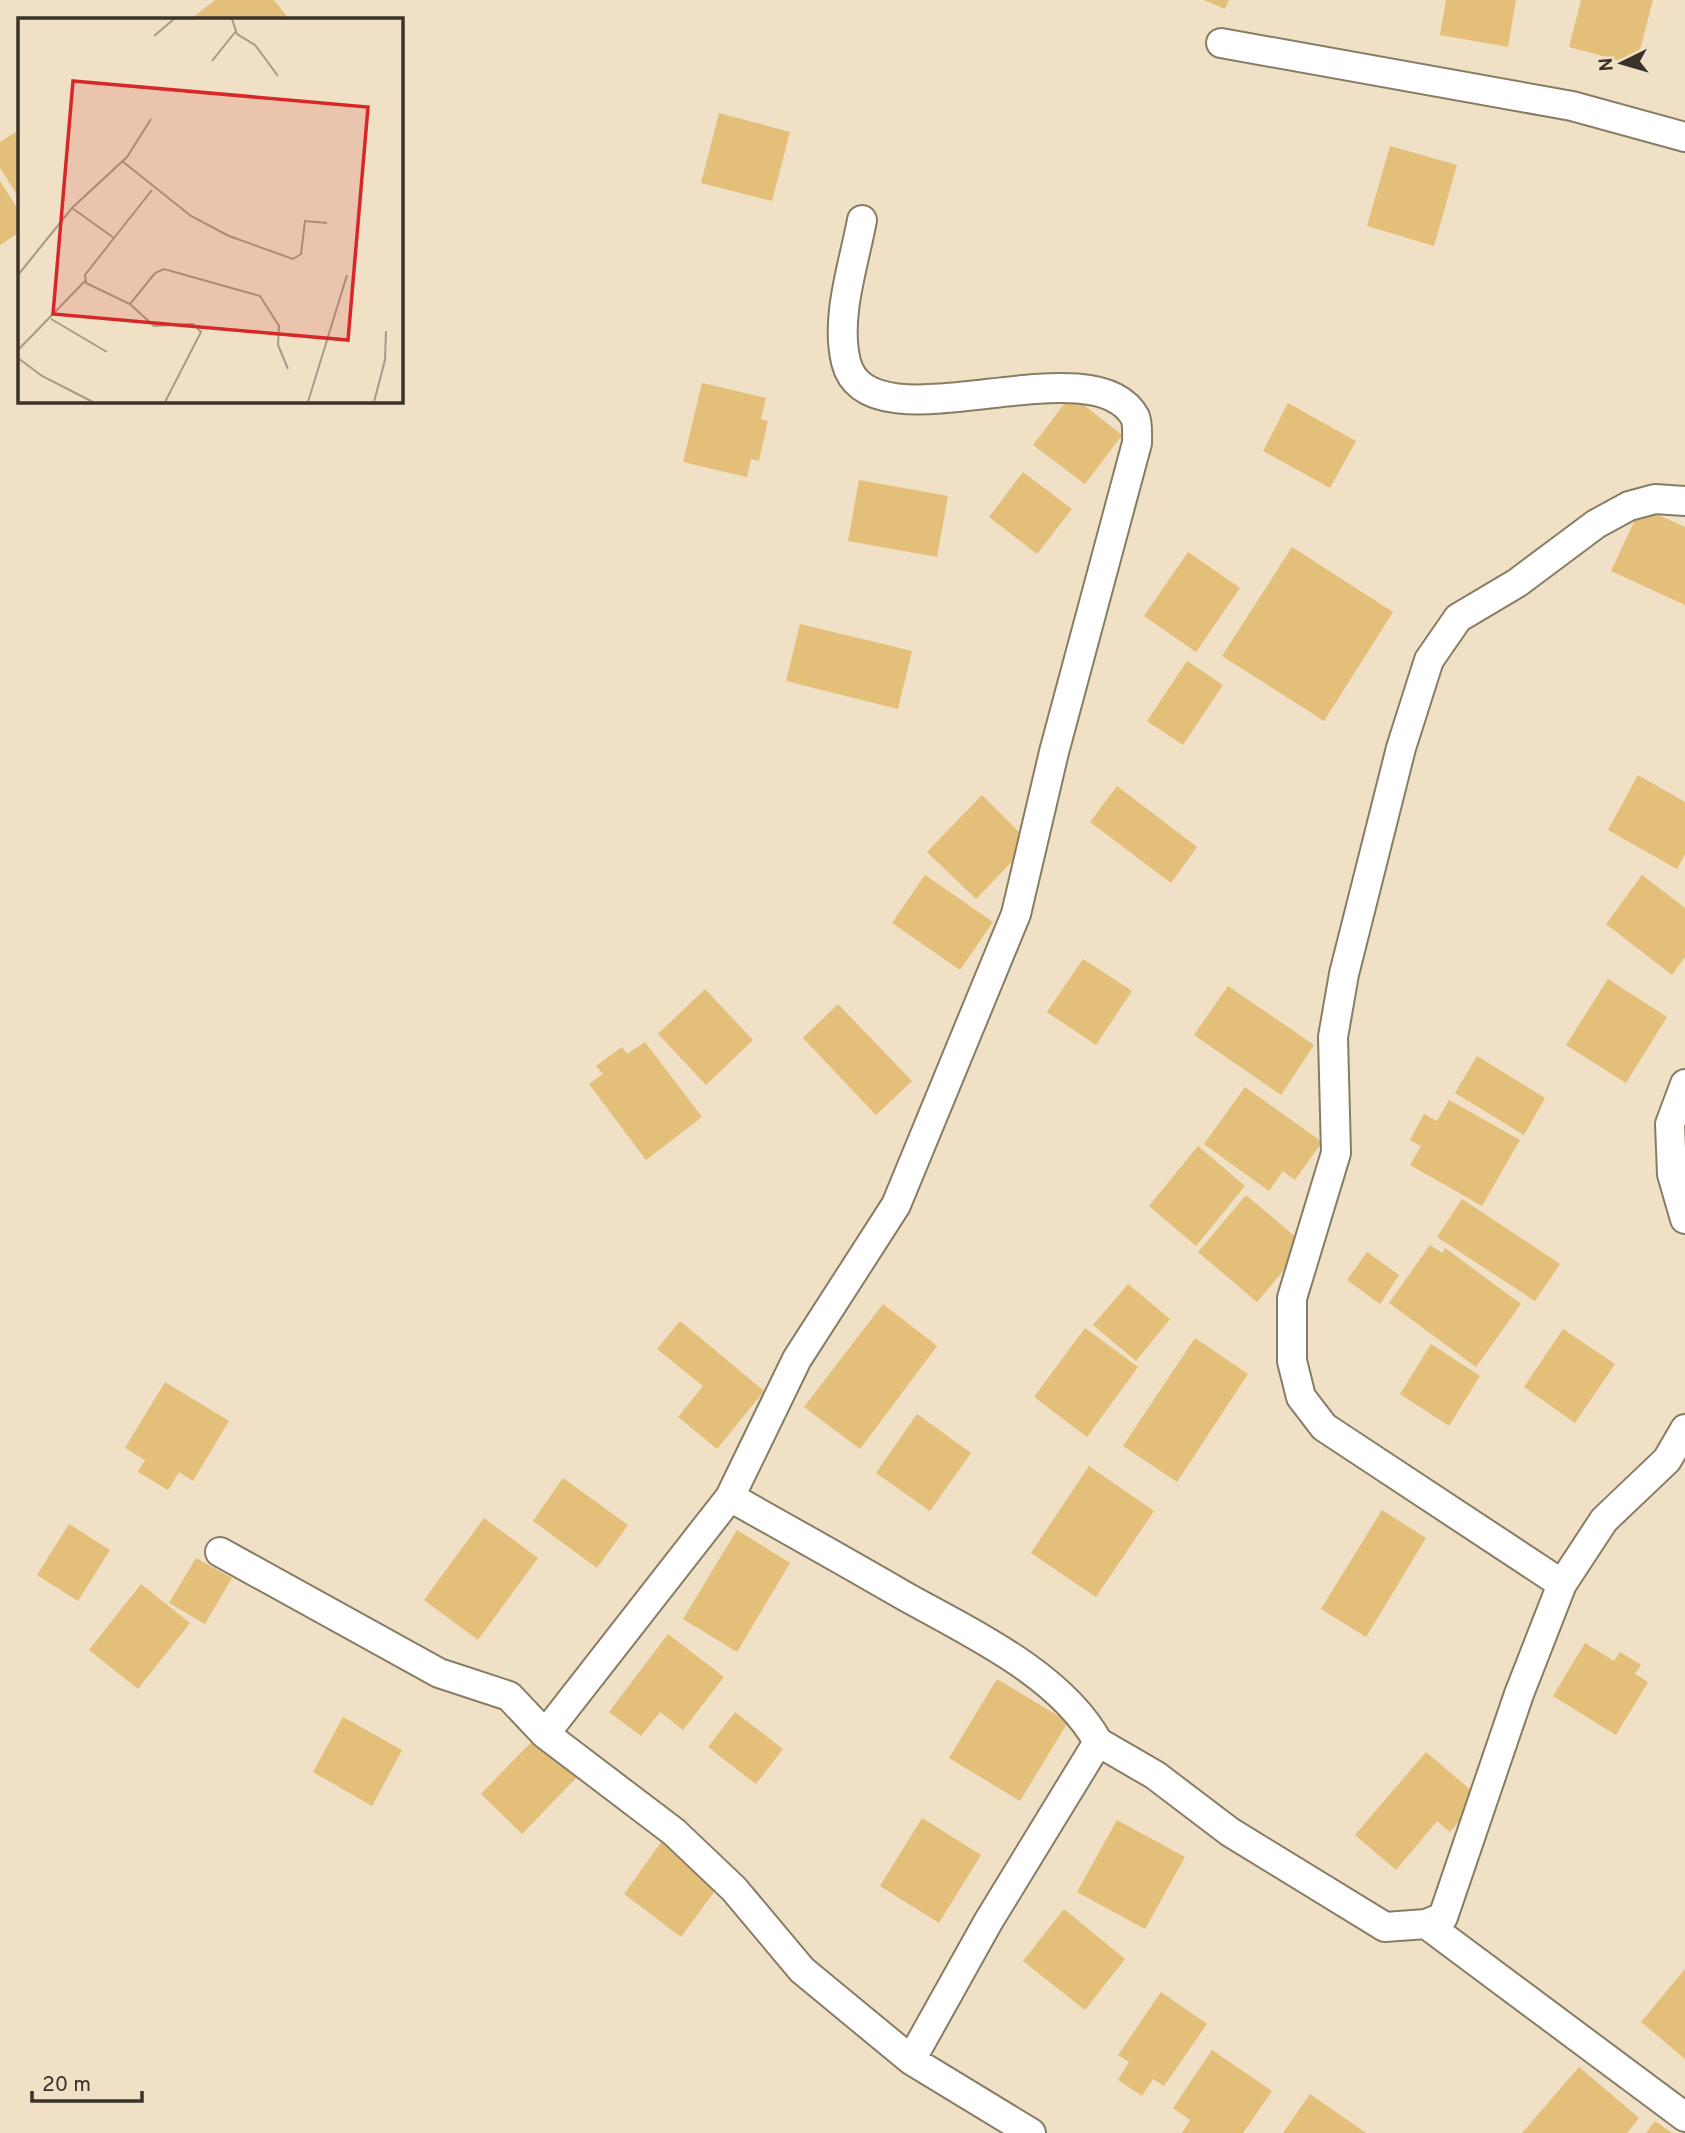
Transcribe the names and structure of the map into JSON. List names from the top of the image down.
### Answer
{
  "scale_bar": "20 m",
  "north": "left"
}
